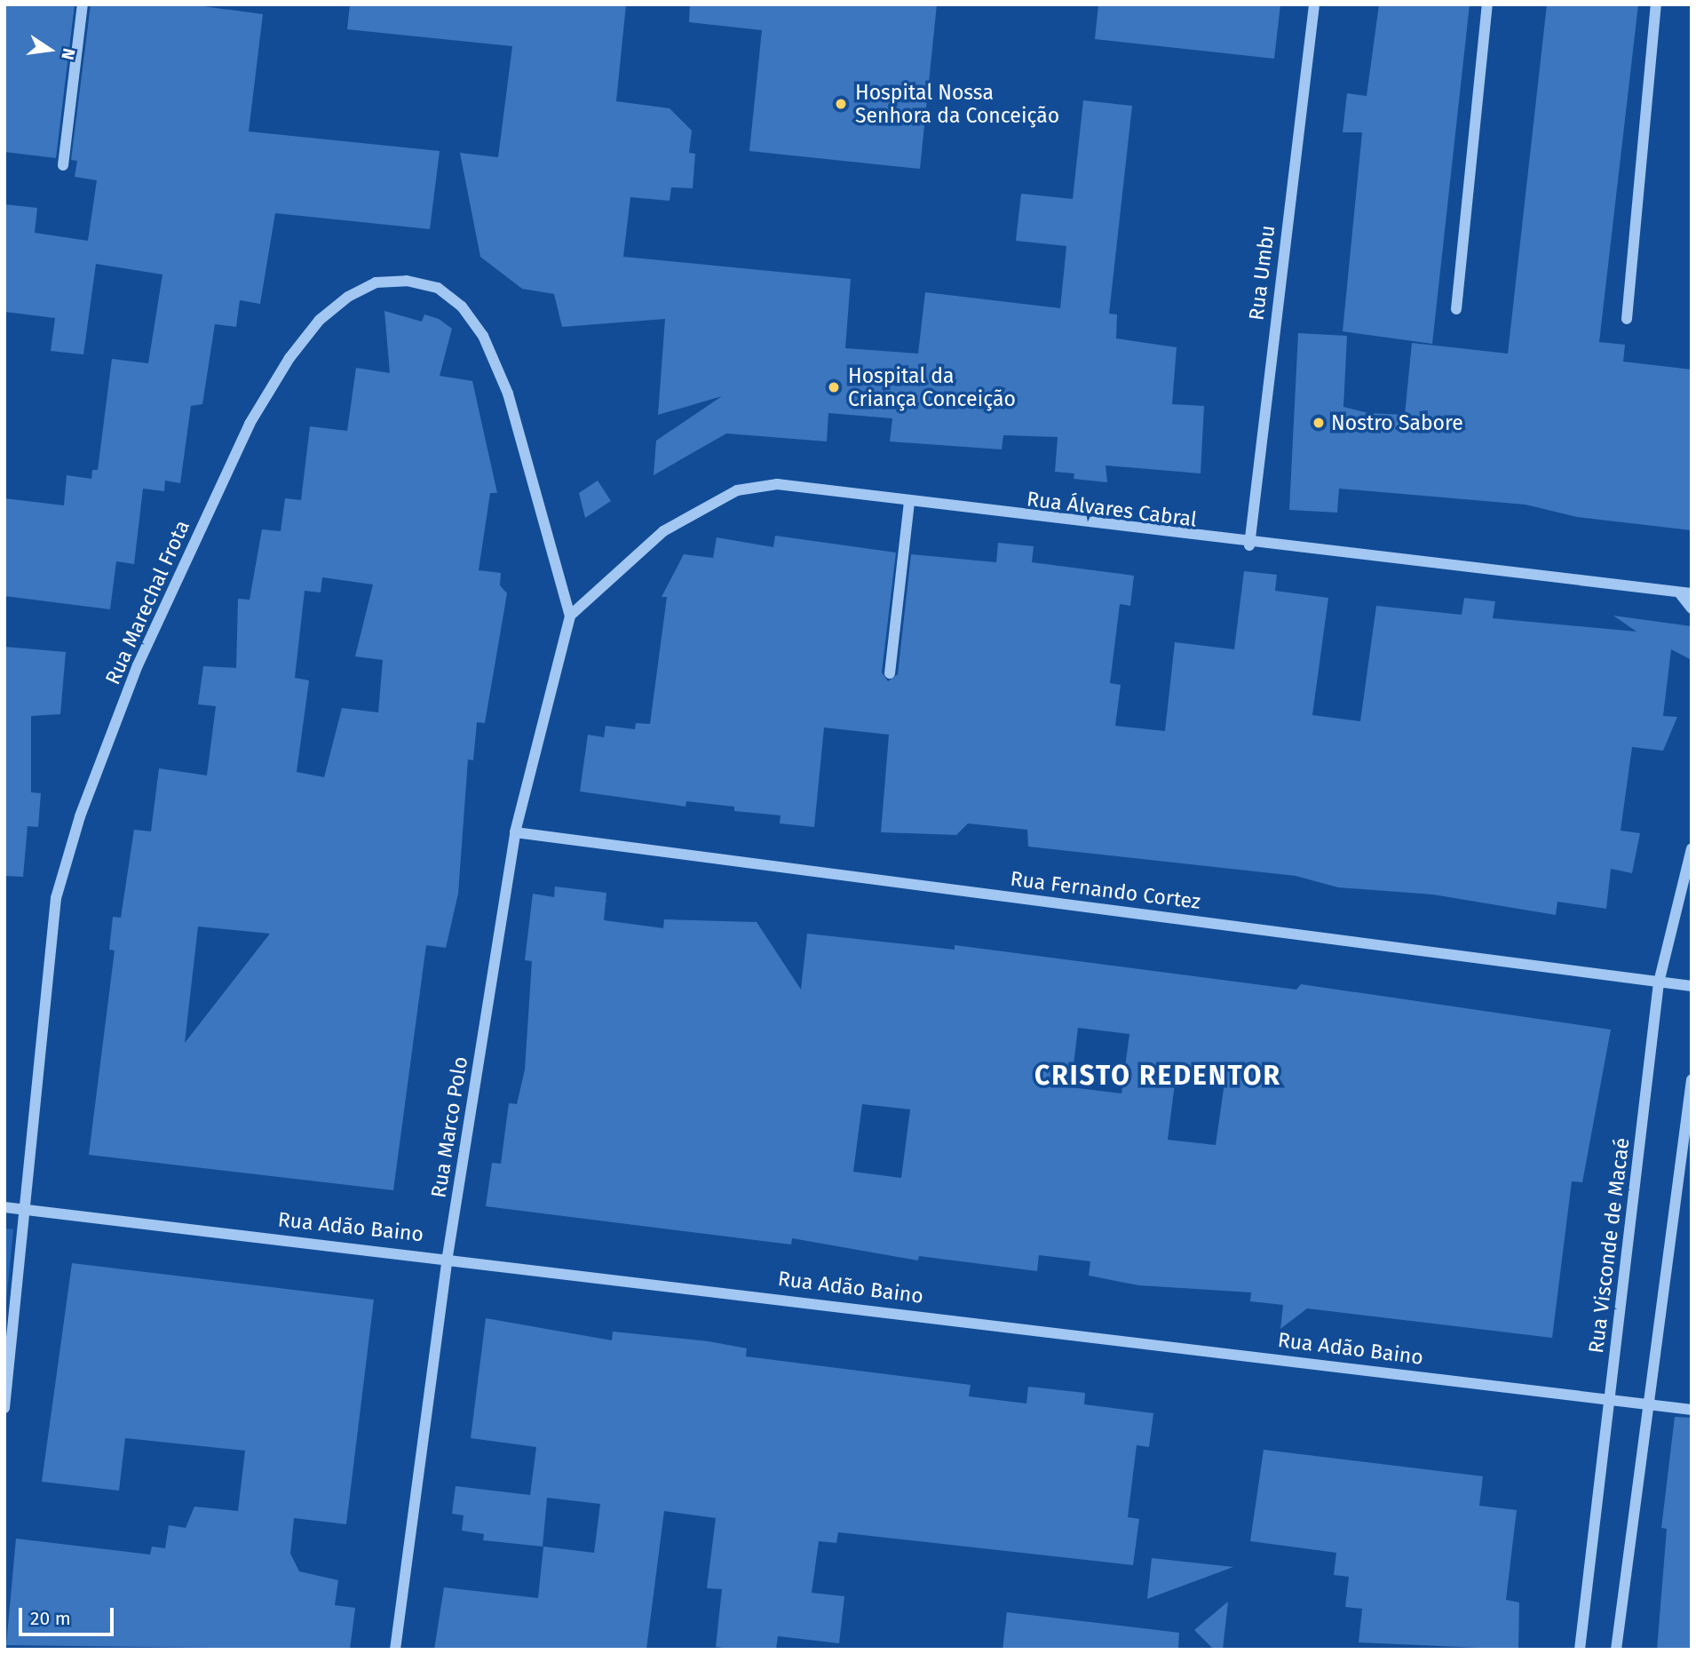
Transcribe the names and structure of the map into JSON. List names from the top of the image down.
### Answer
{
  "streets": {
    "street": [
      "Rua Umbu",
      "Rua Álvares Cabral",
      "Rua Marechal Frota",
      "Rua Fernando Cortez",
      "Rua Marco Polo",
      "Rua Adão Baino",
      "Rua Visconde de Macaé"
    ]
  },
  "crossings": [
    ["Rua Umbu", "Rua Álvares Cabral"],
    ["Rua Álvares Cabral", "Rua Marechal Frota"],
    ["Rua Álvares Cabral", "Rua Marco Polo"],
    ["Rua Marechal Frota", "Rua Marco Polo"],
    ["Rua Marechal Frota", "Rua Adão Baino"],
    ["Rua Fernando Cortez", "Rua Marco Polo"],
    ["Rua Fernando Cortez", "Rua Visconde de Macaé"],
    ["Rua Marco Polo", "Rua Adão Baino"],
    ["Rua Adão Baino", "Rua Visconde de Macaé"]
  ],
  "districts": ["CRISTO REDENTOR"],
  "places": ["Hospital Nossa Senhora da Conceição", "Hospital da Criança Conceição", "Nostro Sabore"],
  "scale_bar": "20 m",
  "north": "right"
}
